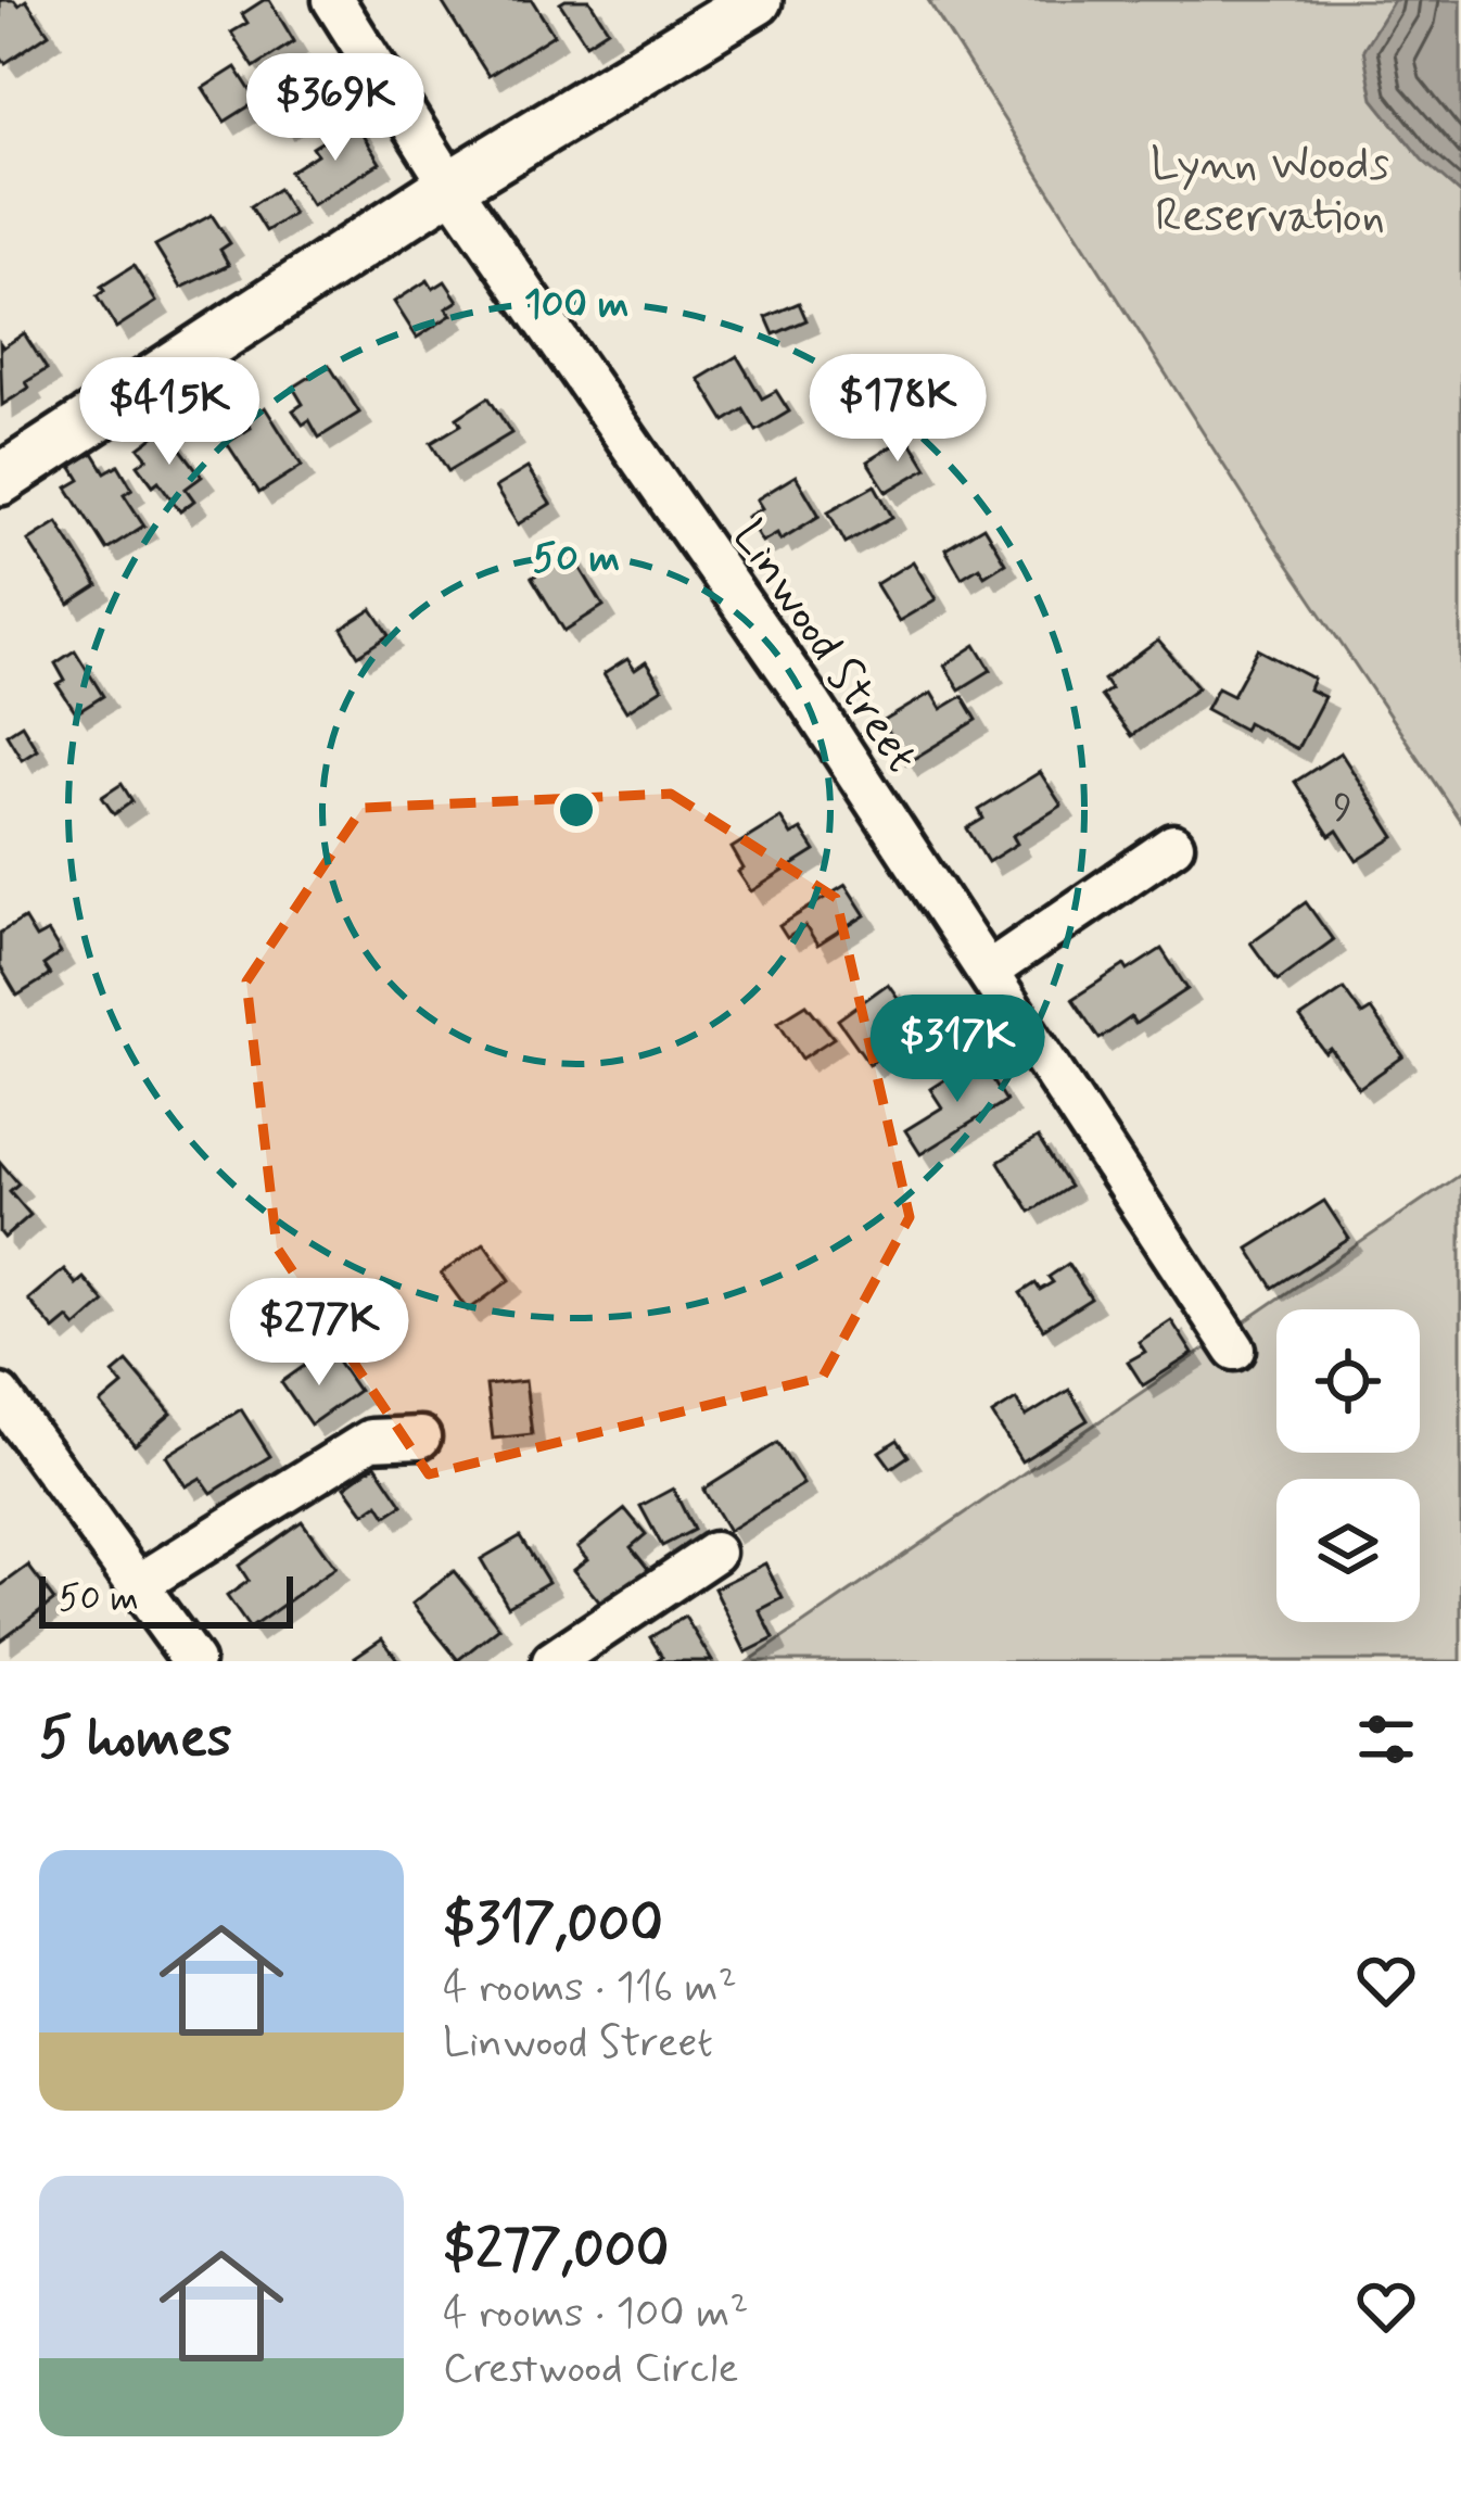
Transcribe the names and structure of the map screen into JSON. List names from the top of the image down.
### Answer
{
  "streets": {
    "street": ["Linwood Street"]
  },
  "parks": ["Lynn Woods Reservation"],
  "house_numbers": ["9"],
  "scale_bar": "50 m",
  "page": {
    "price": [
      "$369K",
      "$178K",
      "$415K",
      "$317K",
      "$277K"
    ],
    "scale": "50 m",
    "heading": "5 homes",
    "list": [
      {
        "name": "$317,000",
        "note": "4 rooms · 116 m² · Linwood Street"
      },
      {
        "name": "$277,000",
        "note": "4 rooms · 100 m² · Crestwood Circle"
      }
    ]
  },
  "rings": ["100 m", "50 m"]
}
